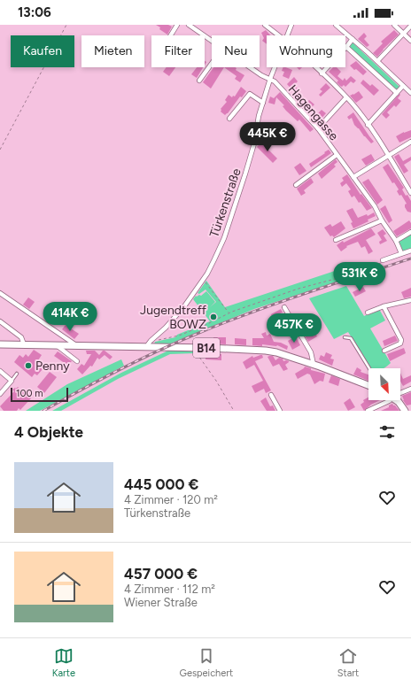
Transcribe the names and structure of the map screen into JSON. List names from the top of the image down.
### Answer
{
  "streets": {
    "main road": ["B14"],
    "street": ["Hagengasse", "Türkenstraße"]
  },
  "crossings": [
    ["Hagengasse", "Türkenstraße"],
    ["Türkenstraße", "B14"]
  ],
  "places": ["Jugendtreff BOWZ", "Penny"],
  "scale_bar": "100 m",
  "north": "bottom right",
  "page": {
    "status": "13:06",
    "chip": [
      "Kaufen",
      "Mieten",
      "Filter",
      "Neu",
      "Wohnung"
    ],
    "price": [
      "445K €",
      "531K €",
      "414K €",
      "457K €"
    ],
    "scale": "100 m",
    "heading": "4 Objekte",
    "list": [
      {
        "name": "445 000 €",
        "note": "4 Zimmer · 120 m² · Türkenstraße"
      },
      {
        "name": "457 000 €",
        "note": "4 Zimmer · 112 m² · Wiener Straße"
      }
    ],
    "tabs": ["Karte", "Gespeichert", "Start"]
  }
}
